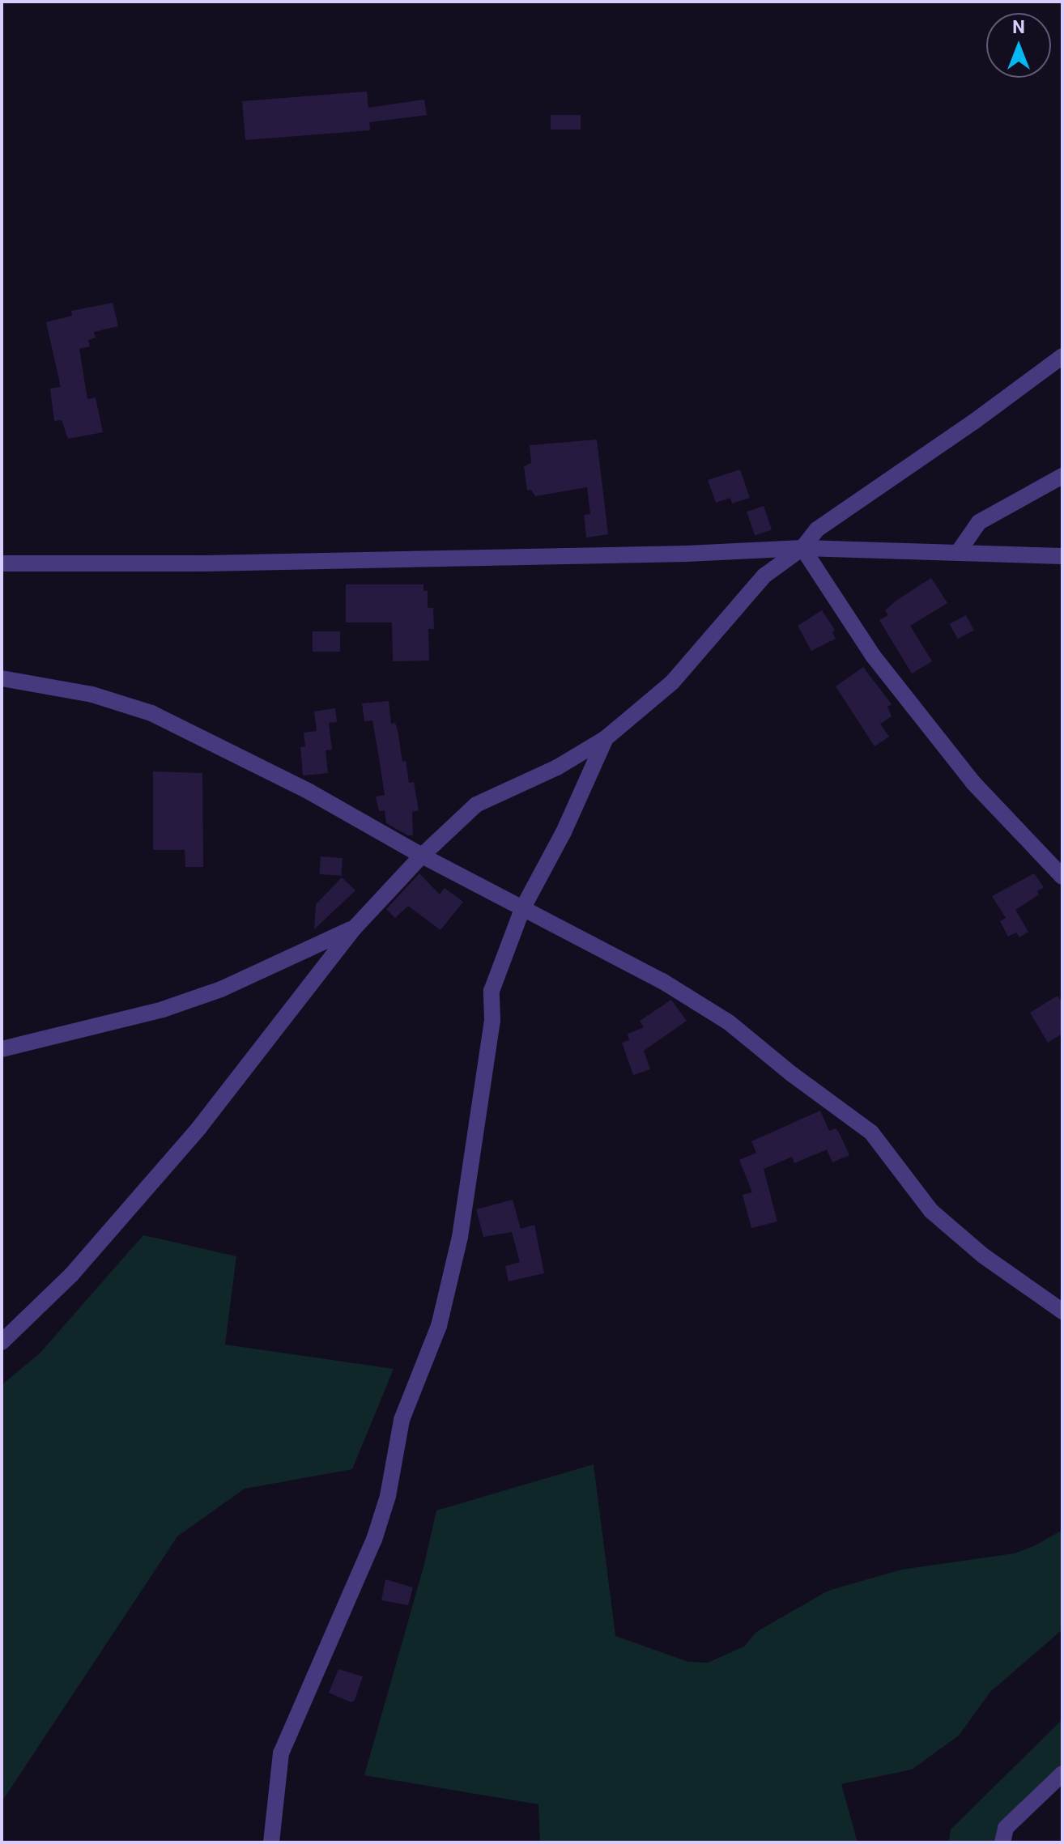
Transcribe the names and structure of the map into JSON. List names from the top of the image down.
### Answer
{
  "north": "top"
}
